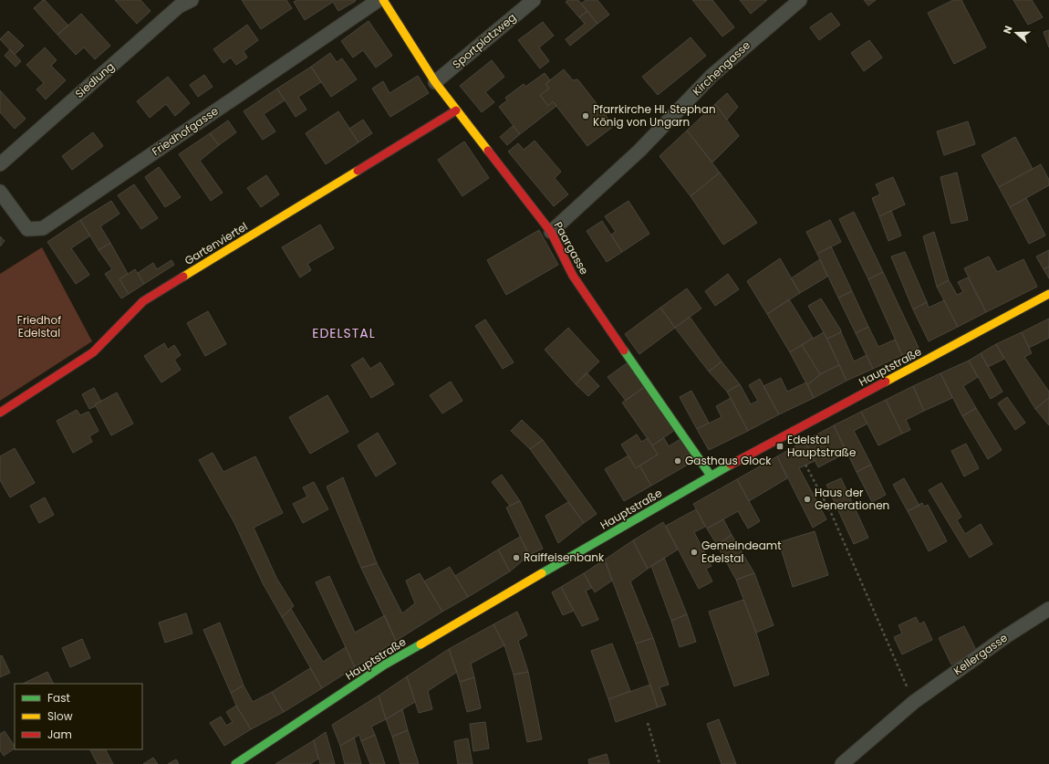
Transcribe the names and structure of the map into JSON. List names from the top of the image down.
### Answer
{
  "streets": {
    "street": [
      "Sportplatzweg",
      "Kirchengasse",
      "Siedlung",
      "Friedhofgasse",
      "Gartenviertel",
      "Paargasse",
      "Hauptstraße",
      "Kellergasse"
    ]
  },
  "crossings": [
    ["Sportplatzweg", "Paargasse"],
    ["Kirchengasse", "Paargasse"],
    ["Gartenviertel", "Paargasse"],
    ["Paargasse", "Hauptstraße"]
  ],
  "districts": ["EDELSTAL"],
  "parks": ["Friedhof Edelstal"],
  "places": {
    "other": [
      "Pfarrkirche Hl. Stephan König von Ungarn",
      "Gasthaus Glock",
      "Haus der Generationen",
      "Gemeindeamt Edelstal",
      "Raiffeisenbank"
    ],
    "transit": ["Edelstal Hauptstraße"]
  },
  "legend": ["Fast", "Slow", "Jam"],
  "north": "left"
}
